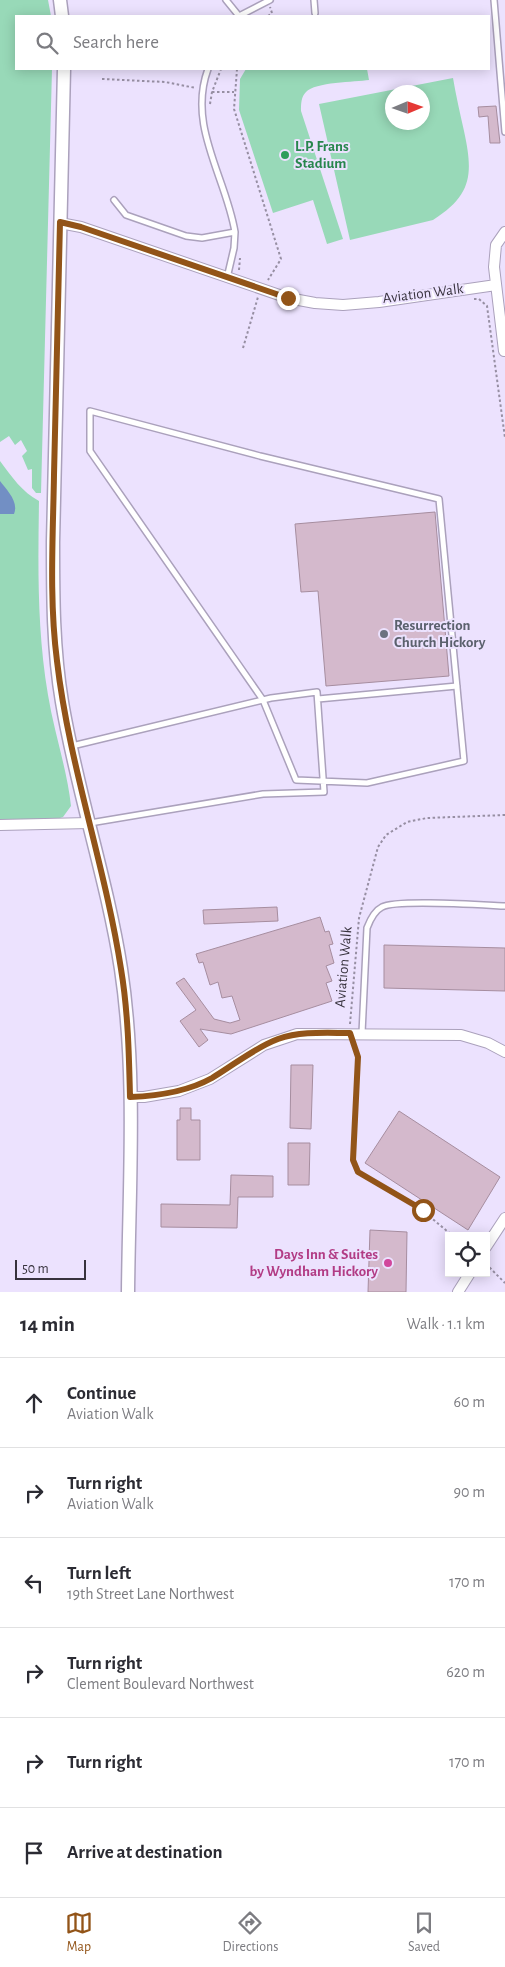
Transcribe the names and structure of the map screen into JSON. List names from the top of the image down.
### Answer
{
  "streets": {
    "path": ["Aviation Walk"]
  },
  "places": ["L.P. Frans Stadium", "Resurrection Church Hickory", "Days Inn & Suites by Wyndham Hickory"],
  "scale_bar": "50 m",
  "north": "right",
  "page": {
    "search": "Search here",
    "scale": "50 m",
    "heading": ["14 min", "Walk · 1.1 km"],
    "list": [
      ["Continue", "Aviation Walk", "60 m"],
      ["Turn right", "Aviation Walk", "90 m"],
      ["Turn left", "19th Street Lane Northwest", "170 m"],
      ["Turn right", "Clement Boulevard Northwest", "620 m"],
      ["Turn right", "170 m"],
      "Arrive at destination"
    ],
    "nav": ["Map", "Directions", "Saved"]
  }
}
